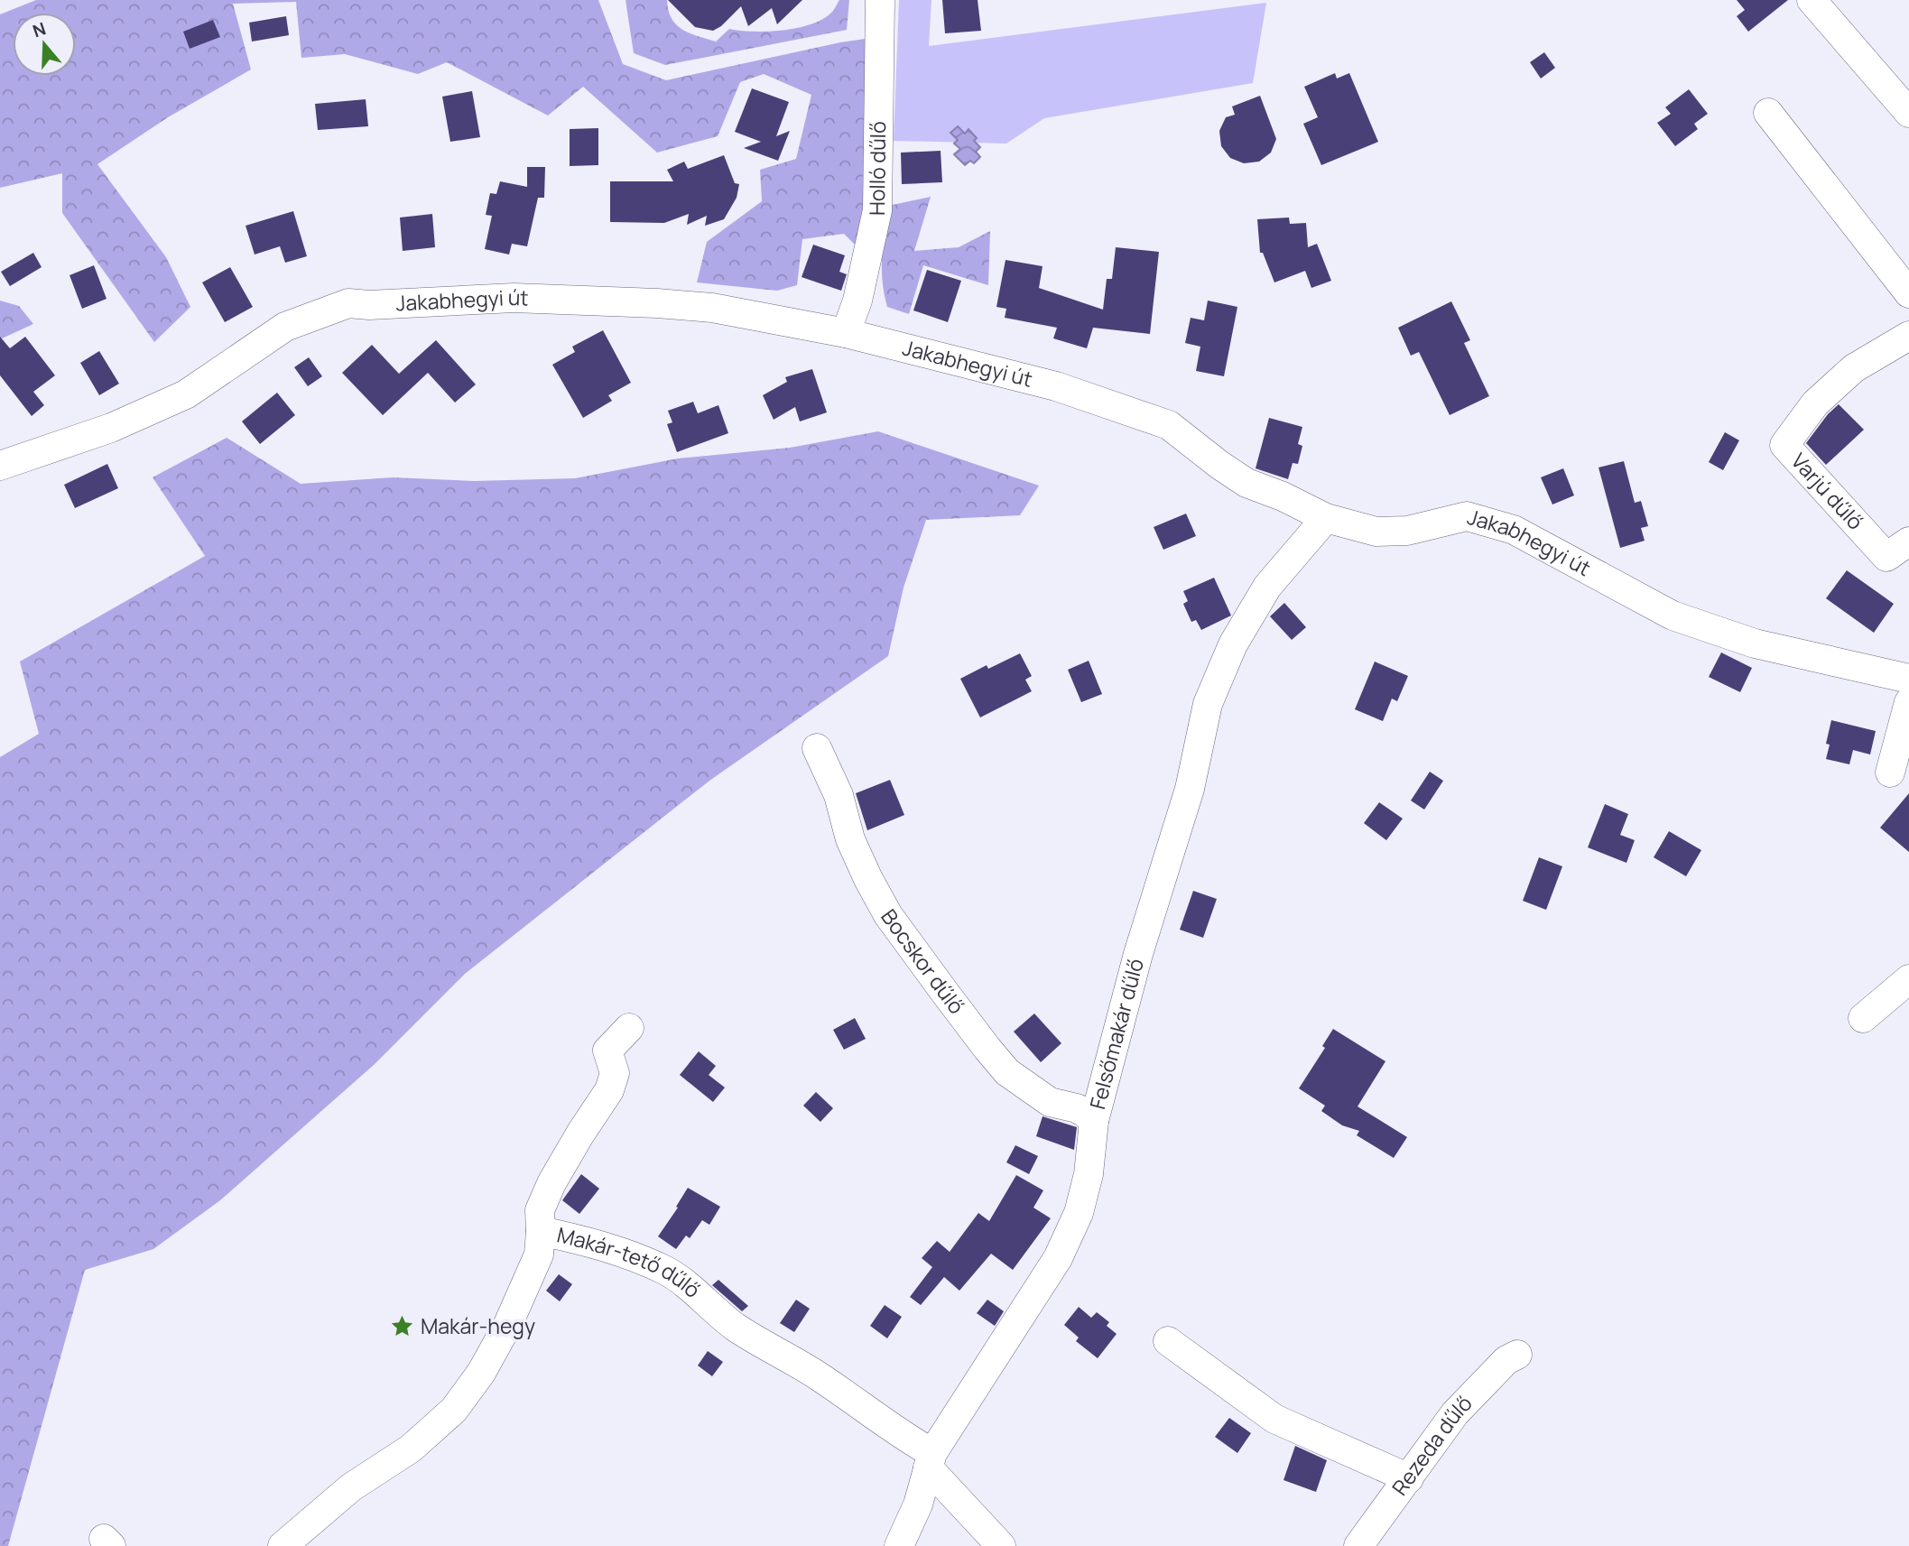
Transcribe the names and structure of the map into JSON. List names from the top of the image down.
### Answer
{
  "streets": {
    "street": [
      "Holló dűlő",
      "Jakabhegyi út",
      "Varjú dűlő",
      "Bocskor dűlő",
      "Felsőmakár dűlő",
      "Makár-tető dűlő",
      "Rezeda dűlő"
    ]
  },
  "crossings": [
    ["Holló dűlő", "Jakabhegyi út"],
    ["Jakabhegyi út", "Felsőmakár dűlő"],
    ["Bocskor dűlő", "Felsőmakár dűlő"],
    ["Felsőmakár dűlő", "Makár-tető dűlő"]
  ],
  "places": {
    "place": ["Makár-hegy"]
  },
  "north": "top"
}
